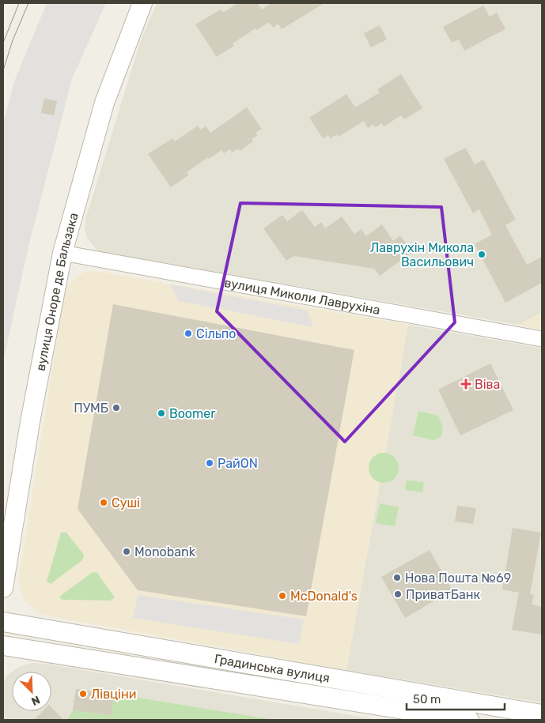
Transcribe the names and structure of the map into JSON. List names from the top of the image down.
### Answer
{
  "streets": {
    "street": ["вулиця Оноре де Бальзака", "вулиця Миколи Лаврухіна", "Градинська вулиця"]
  },
  "crossings": [
    ["вулиця Оноре де Бальзака", "вулиця Миколи Лаврухіна"]
  ],
  "places": {
    "other": [
      "Лаврухін Микола Васильович",
      "Сільпо",
      "ПУМБ",
      "Boomer",
      "РайON",
      "Суші",
      "Monobank",
      "Нова Пошта №69",
      "ПриватБанк",
      "McDonald's",
      "Лівціни"
    ],
    "health": ["Віва"]
  },
  "scale_bar": "50 m",
  "north": "bottom right"
}
